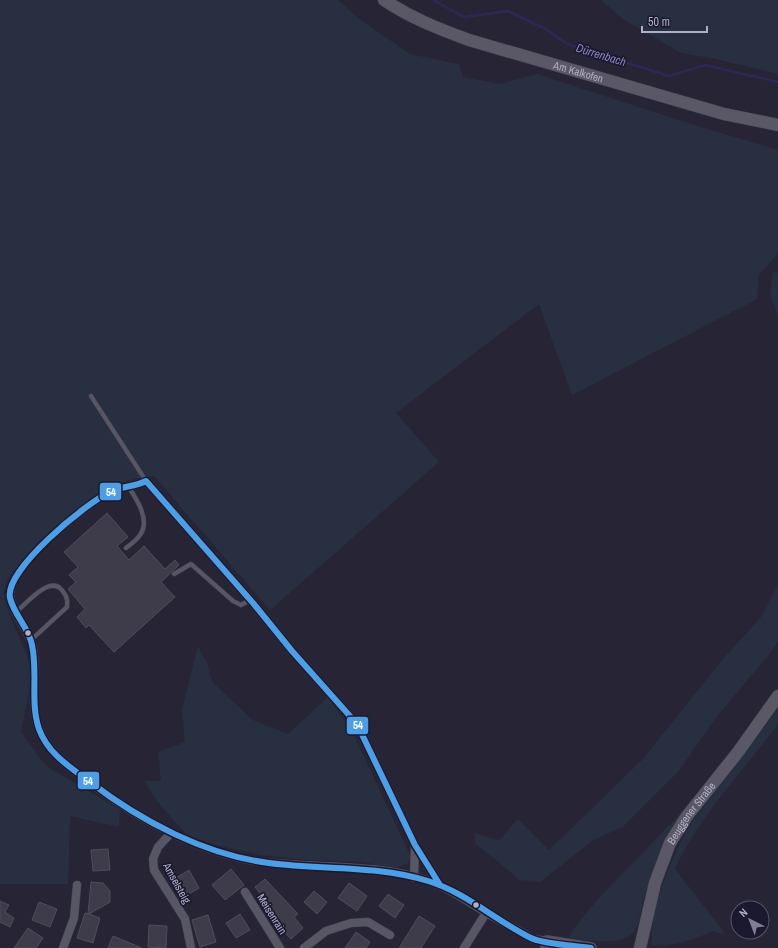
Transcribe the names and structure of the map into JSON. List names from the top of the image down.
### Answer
{
  "streets": {
    "main road": ["Am Kalkofen", "Beuggener Straße"],
    "street": ["Amselsteig", "Meisenrain"]
  },
  "water": ["Dürrenbach"],
  "lines": ["transit line 54"],
  "scale_bar": "50 m",
  "north": "top left"
}
